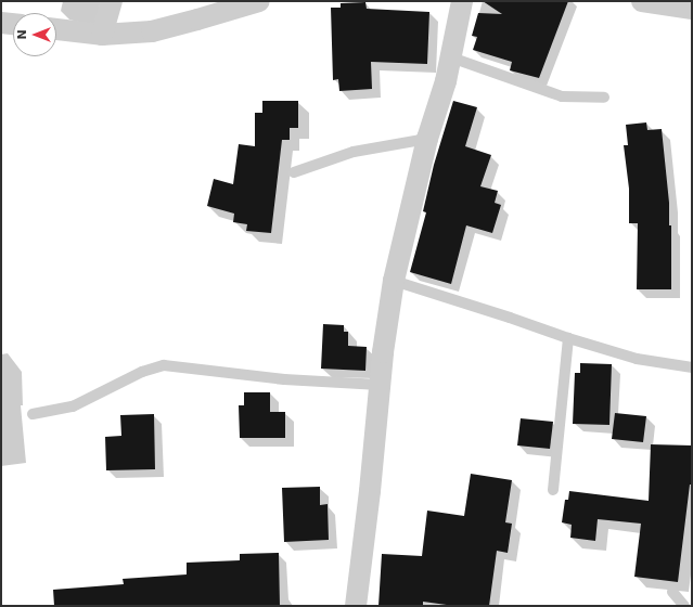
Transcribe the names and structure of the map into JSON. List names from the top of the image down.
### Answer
{
  "north": "left"
}
